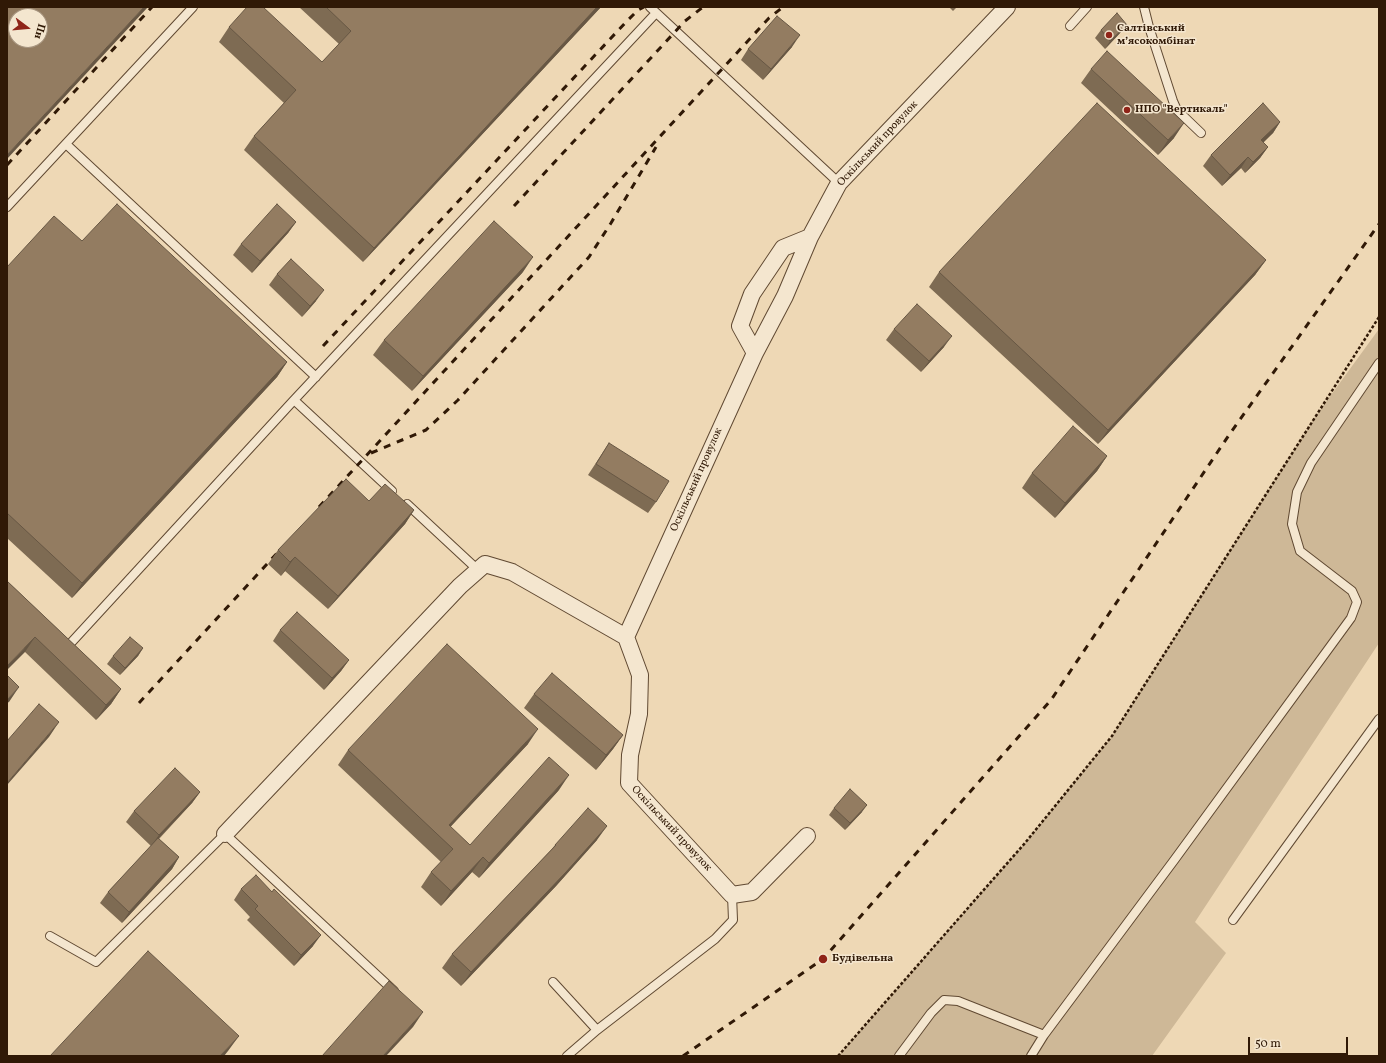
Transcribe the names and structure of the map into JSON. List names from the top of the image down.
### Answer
{
  "streets": {
    "street": ["Оскільський провулок"]
  },
  "places": ["Салтівський мʼясокомбінат", "НПО \"Вертикаль\"", "Будівельна"],
  "scale_bar": "50 m",
  "north": "right"
}
